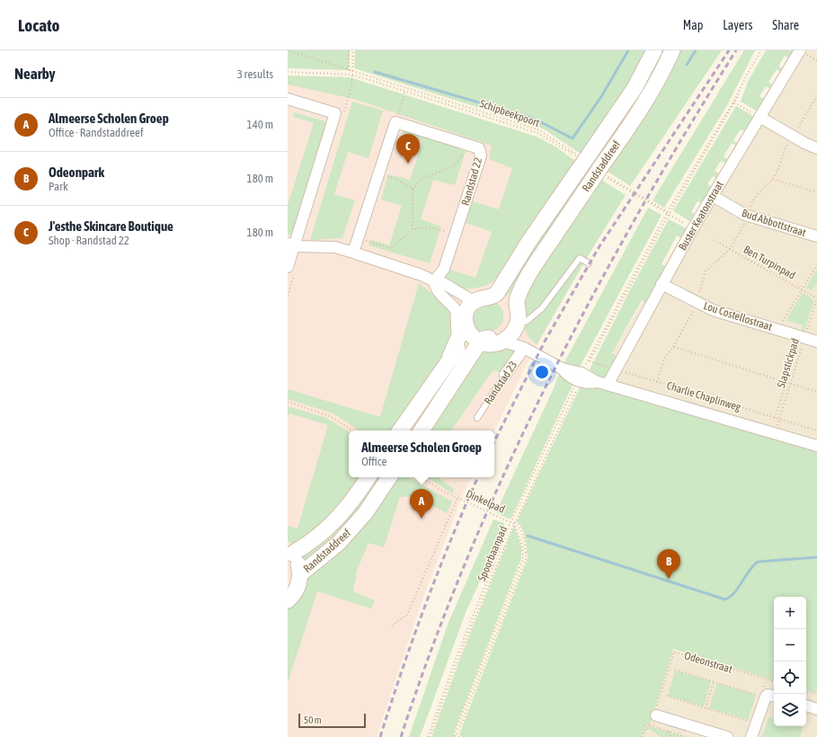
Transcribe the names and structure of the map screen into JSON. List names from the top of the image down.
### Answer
{
  "streets": {
    "main road": ["Randstaddreef"],
    "street": [
      "Randstad 22",
      "Buster Keatonstraat",
      "Bud Abbottstraat",
      "Lou Costellostraat",
      "Randstad 23",
      "Charlie Chaplinweg"
    ],
    "path": [
      "Schipbeekpoort",
      "Ben Turpinpad",
      "Slapstickpad",
      "Dinkelpad",
      "Spoorbaanpad",
      "Odeonstraat"
    ]
  },
  "crossings": [
    ["Schipbeekpoort", "Randstaddreef"],
    ["Buster Keatonstraat", "Bud Abbottstraat"],
    ["Buster Keatonstraat", "Lou Costellostraat"],
    ["Buster Keatonstraat", "Charlie Chaplinweg"],
    ["Ben Turpinpad", "Slapstickpad"],
    ["Lou Costellostraat", "Slapstickpad"],
    ["Slapstickpad", "Charlie Chaplinweg"],
    ["Randstad 23", "Charlie Chaplinweg"],
    ["Charlie Chaplinweg", "Spoorbaanpad"],
    ["Dinkelpad", "Spoorbaanpad"]
  ],
  "scale_bar": "50 m",
  "page": {
    "header": "Locato",
    "nav": ["Map", "Layers", "Share"],
    "heading": ["Nearby", "3 results"],
    "list": [
      {
        "mark": "A",
        "name": "Almeerse Scholen Groep",
        "note": "Office · Randstaddreef",
        "value": "140 m"
      },
      {
        "mark": "B",
        "name": "Odeonpark",
        "note": "Park",
        "value": "180 m"
      },
      {
        "mark": "C",
        "name": "J'esthe Skincare Boutique",
        "note": "Shop · Randstad 22",
        "value": "180 m"
      }
    ],
    "pins": ["C", "A", "B"],
    "popup": ["Almeerse Scholen Groep", "Office"],
    "map_buttons": ["+", "−"],
    "scale": "50 m"
  }
}
